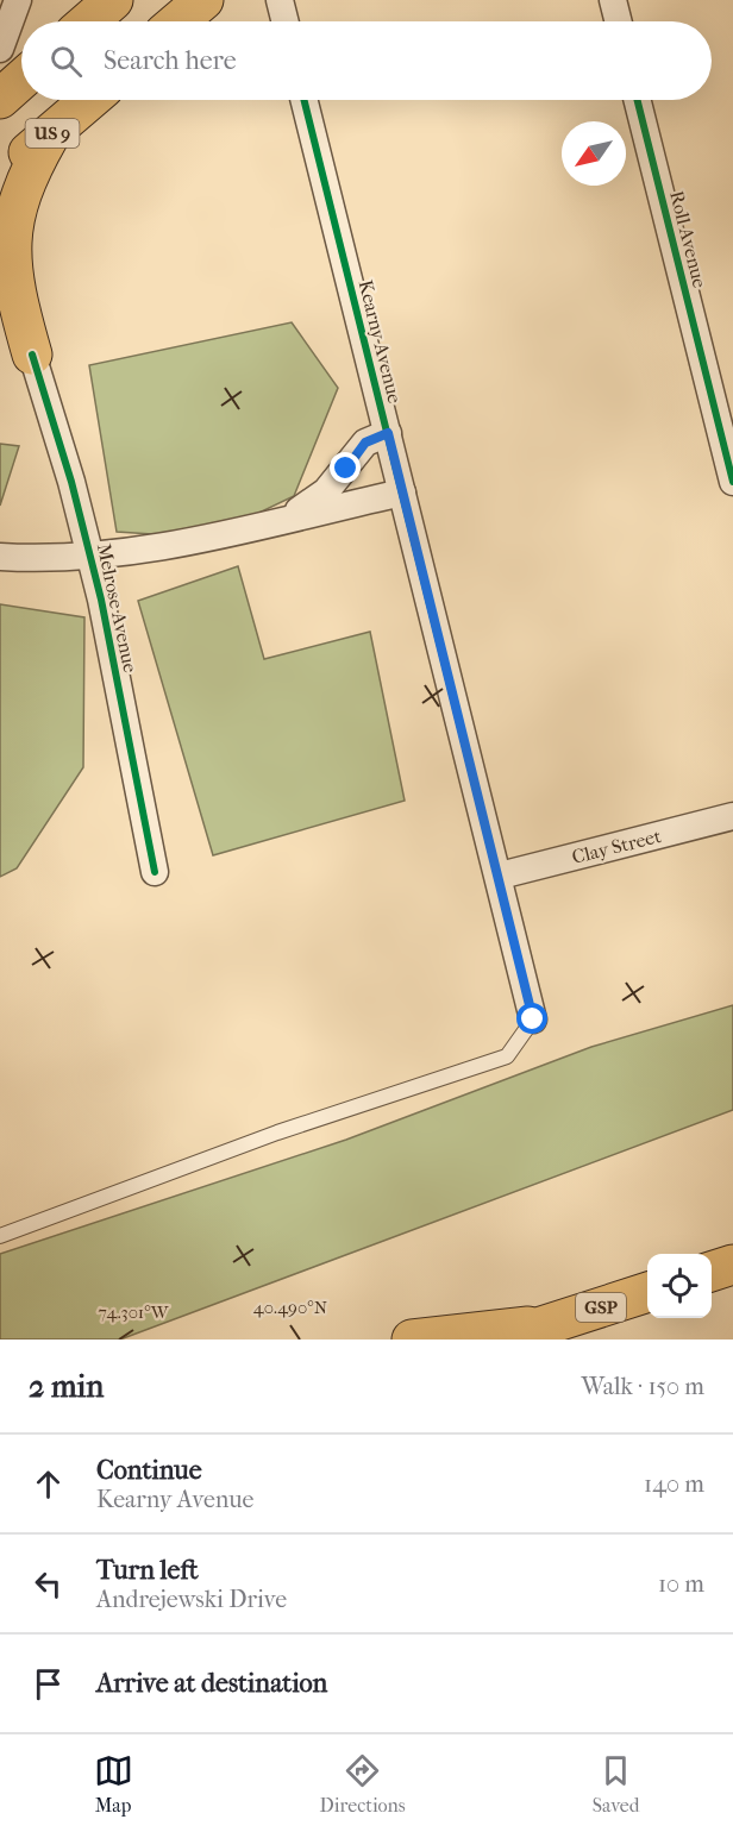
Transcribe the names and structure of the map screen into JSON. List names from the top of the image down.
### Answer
{
  "streets": {
    "highway": ["US 9", "GSP"],
    "street": [
      "Roll Avenue",
      "Kearny Avenue",
      "Melrose Avenue",
      "Clay Street"
    ]
  },
  "crossings": [
    ["Kearny Avenue", "Clay Street"]
  ],
  "north": "bottom left",
  "page": {
    "search": "Search here",
    "heading": ["2 min", "Walk · 150 m"],
    "list": [
      ["Continue", "Kearny Avenue", "140 m"],
      ["Turn left", "Andrejewski Drive", "10 m"],
      "Arrive at destination"
    ],
    "nav": ["Map", "Directions", "Saved"]
  },
  "coordinates": ["40.490°N", "74.301°W"]
}
